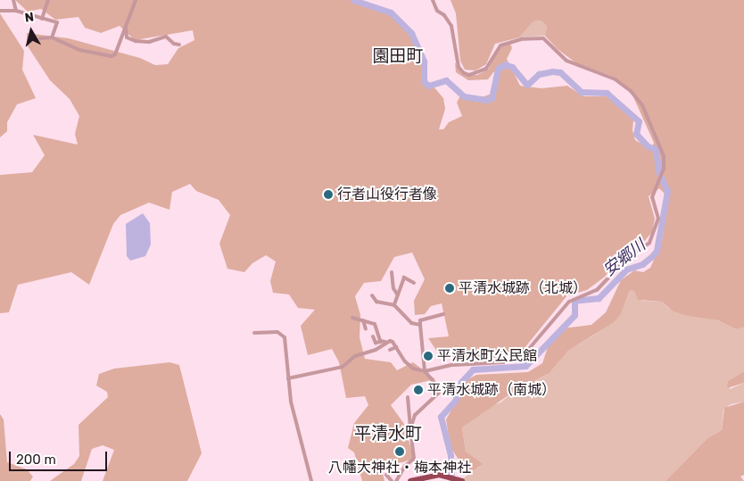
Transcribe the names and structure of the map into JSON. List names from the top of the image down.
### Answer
{
  "districts": ["園田町", "平清水町"],
  "water": ["安郷川"],
  "places": [
    "行者山役行者像",
    "平清水城跡（北城）",
    "平清水町公民館",
    "平清水城跡（南城）",
    "八幡大神社・梅本神社"
  ],
  "scale_bar": "200 m",
  "north": "top"
}
